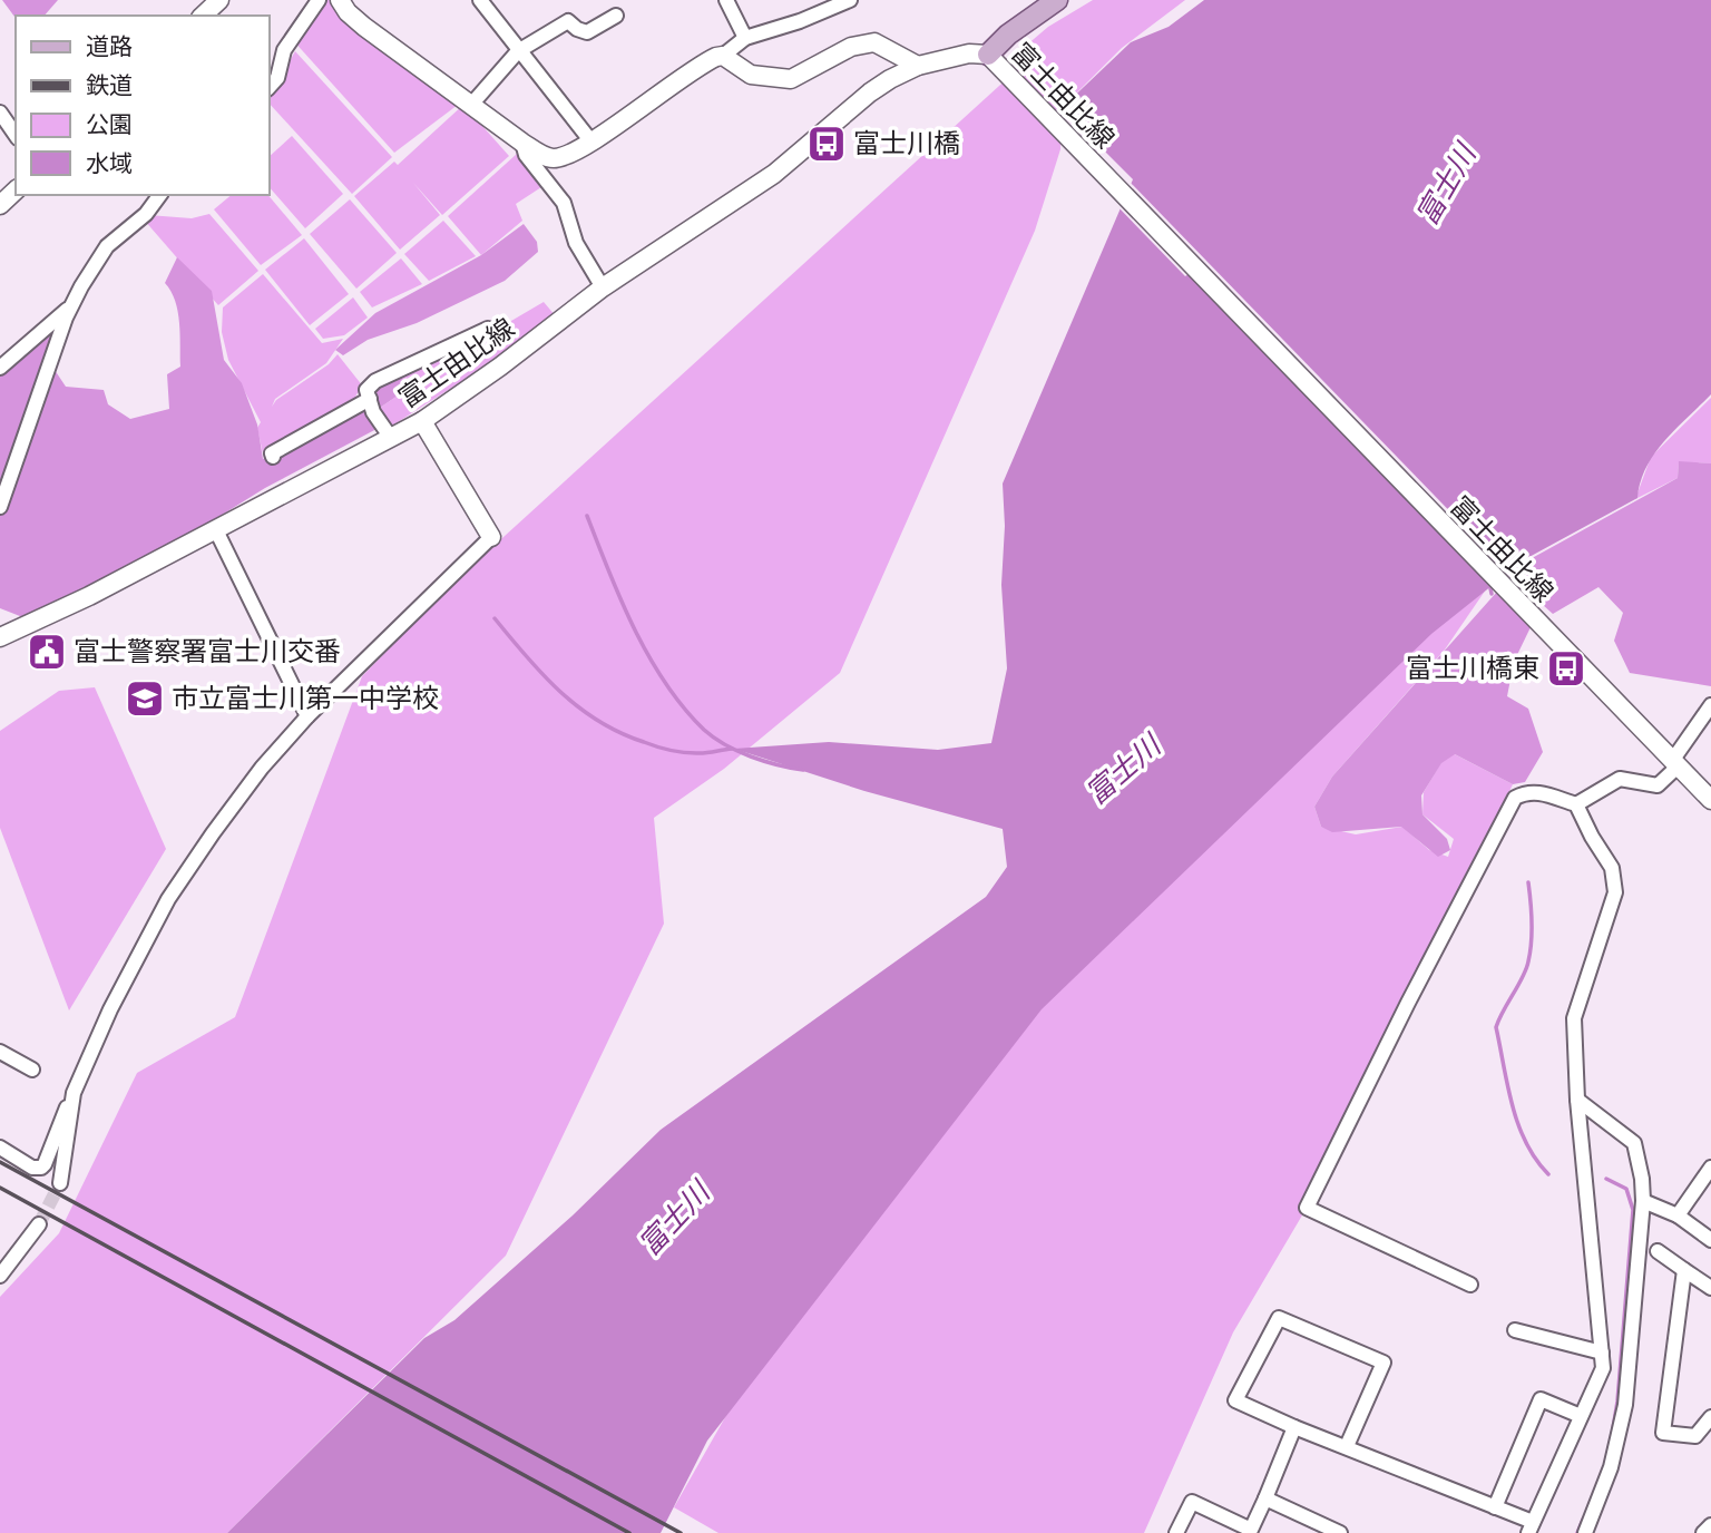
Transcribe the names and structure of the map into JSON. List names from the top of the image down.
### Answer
{
  "streets": {
    "main road": ["富士由比線"]
  },
  "water": ["富士川"],
  "places": {
    "bus stop": ["富士川橋", "富士川橋東"],
    "public building": ["富士警察署富士川交番"],
    "school or university": ["市立富士川第一中学校"]
  },
  "legend": [
    "道路",
    "鉄道",
    "公園",
    "水域"
  ]
}
